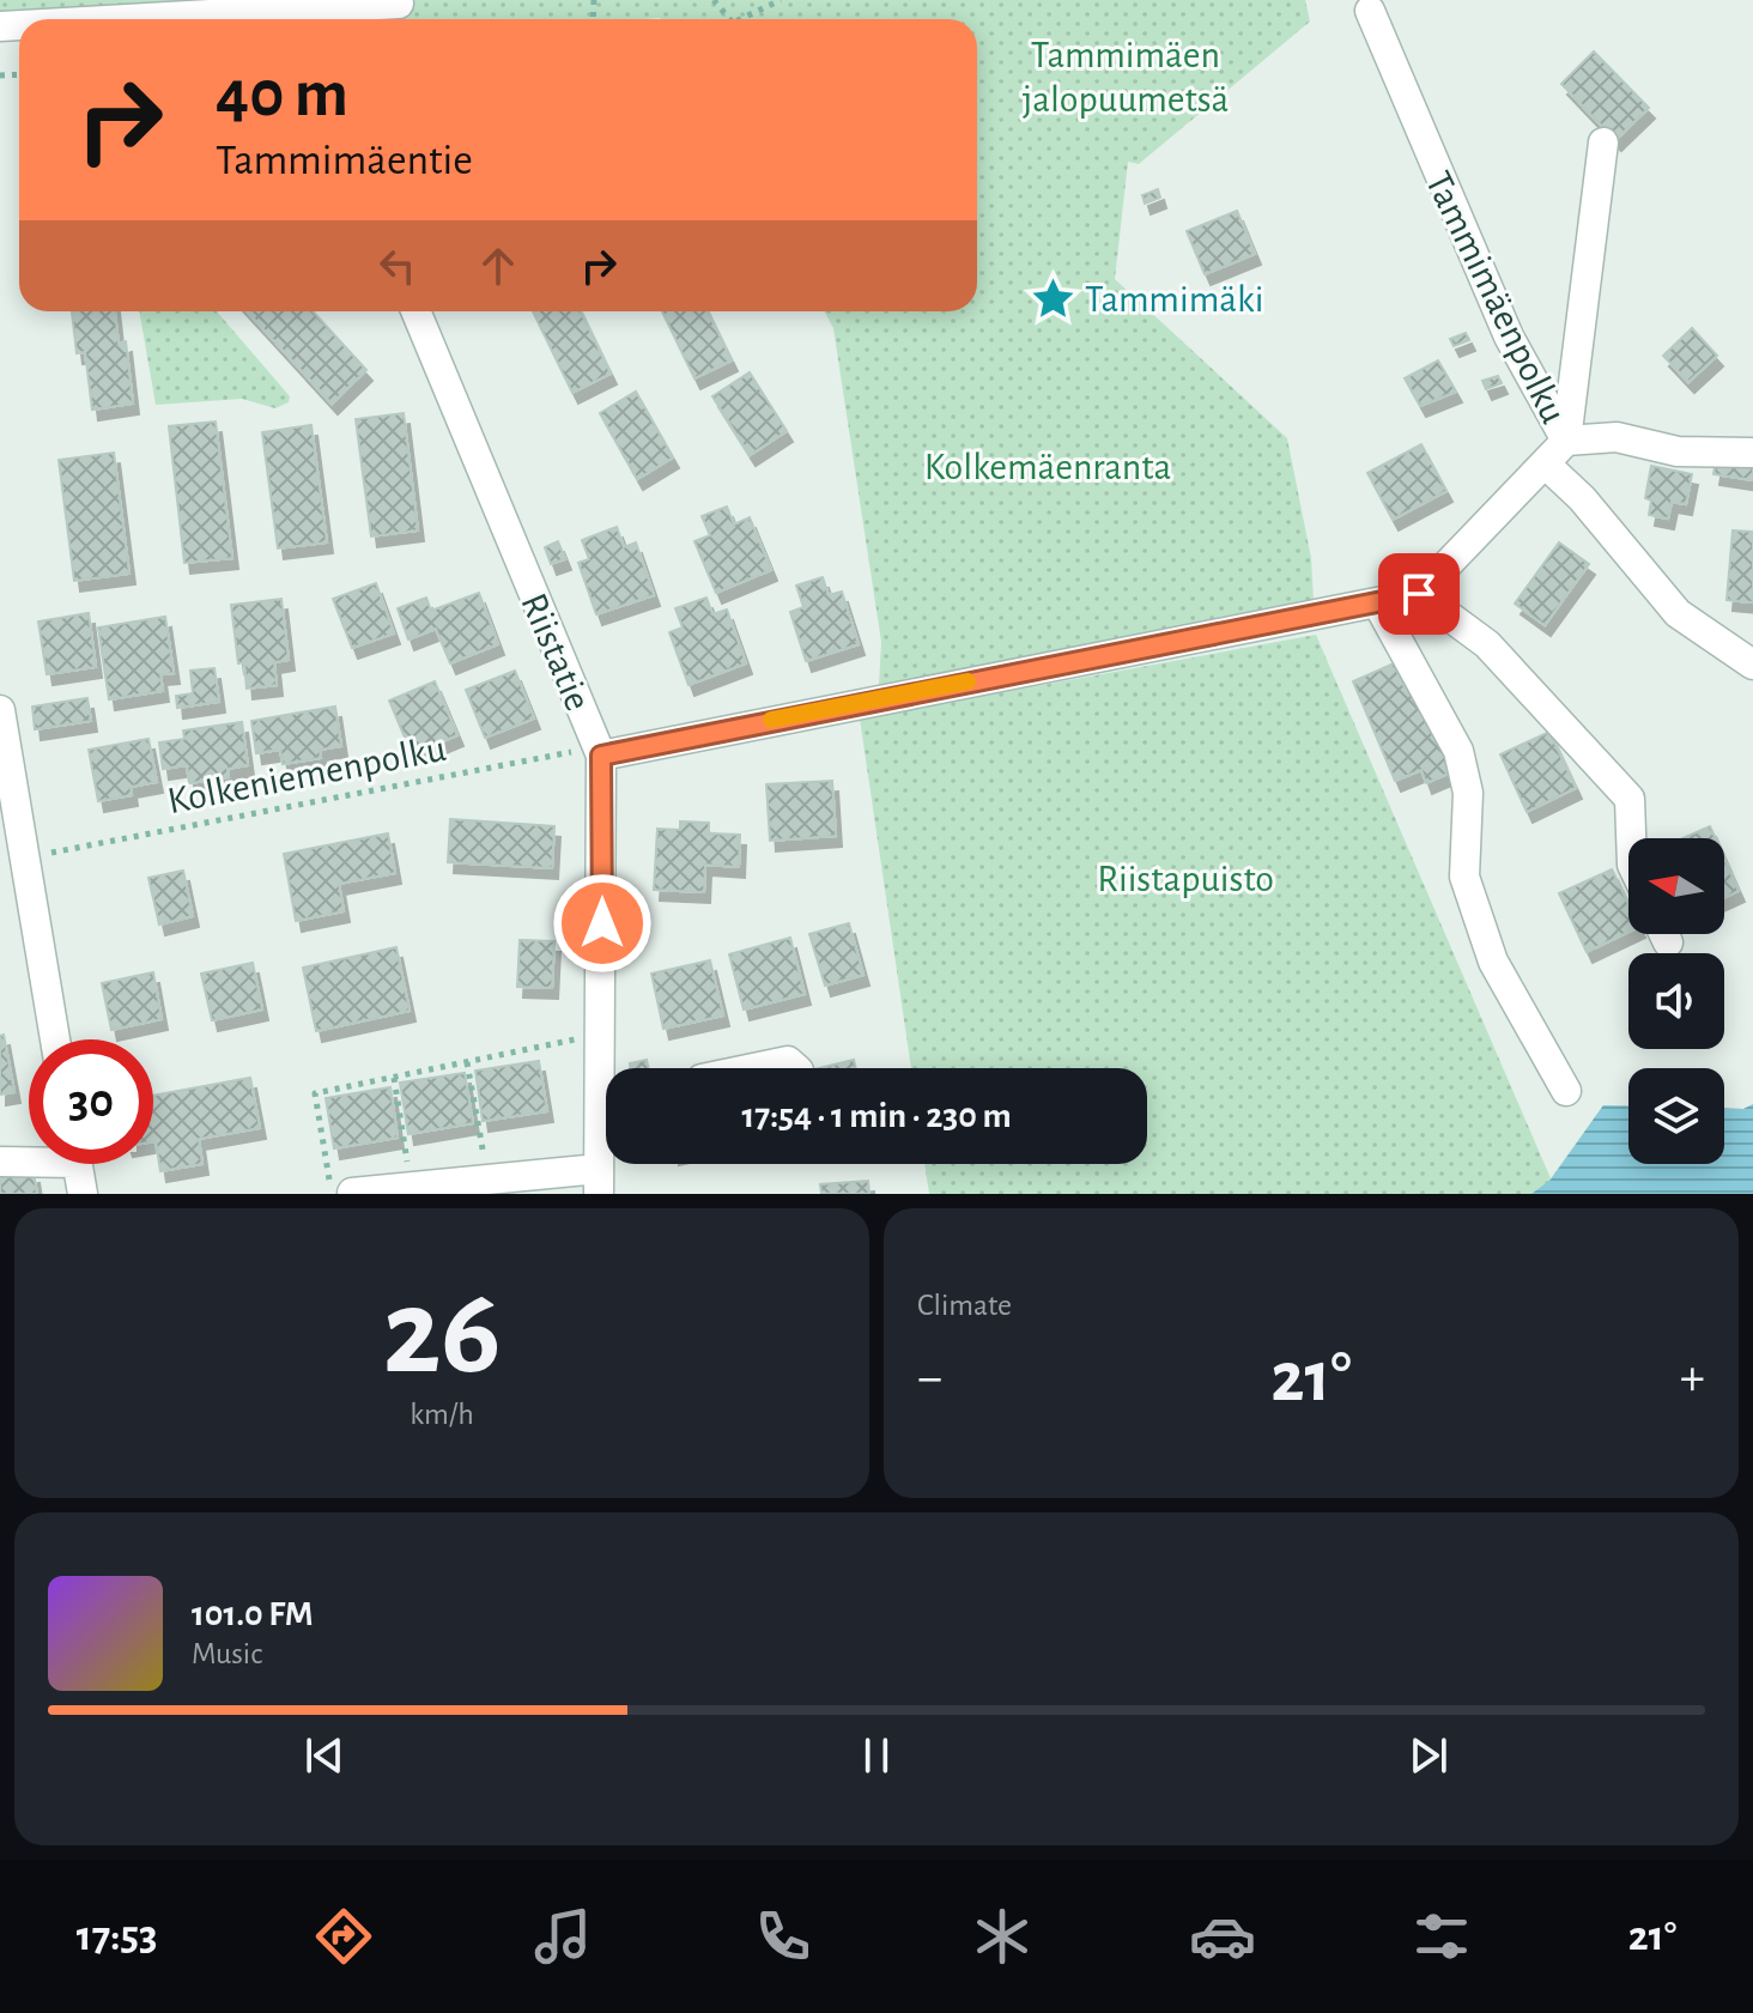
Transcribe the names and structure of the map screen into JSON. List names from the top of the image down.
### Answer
{
  "streets": {
    "street": ["Tammimäenpolku", "Riistatie"],
    "path": ["Kolkeniemenpolku"]
  },
  "crossings": [
    ["Riistatie", "Kolkeniemenpolku"]
  ],
  "parks": ["Tammimäen jalopuumetsä", "Kolkemäenranta", "Riistapuisto"],
  "places": {
    "place": ["Tammimäki"]
  },
  "north": "left",
  "page": {
    "turn": ["40 m", "Tammimäentie"],
    "limit": "30",
    "trip": "17:54 · 1 min · 230 m",
    "tile": [
      ["26", "km/h"],
      "Climate"
    ],
    "heat": ["−", "21°", "+"],
    "song": ["101.0 FM", "Music"],
    "tabs": ["17:53", "21°"]
  }
}
